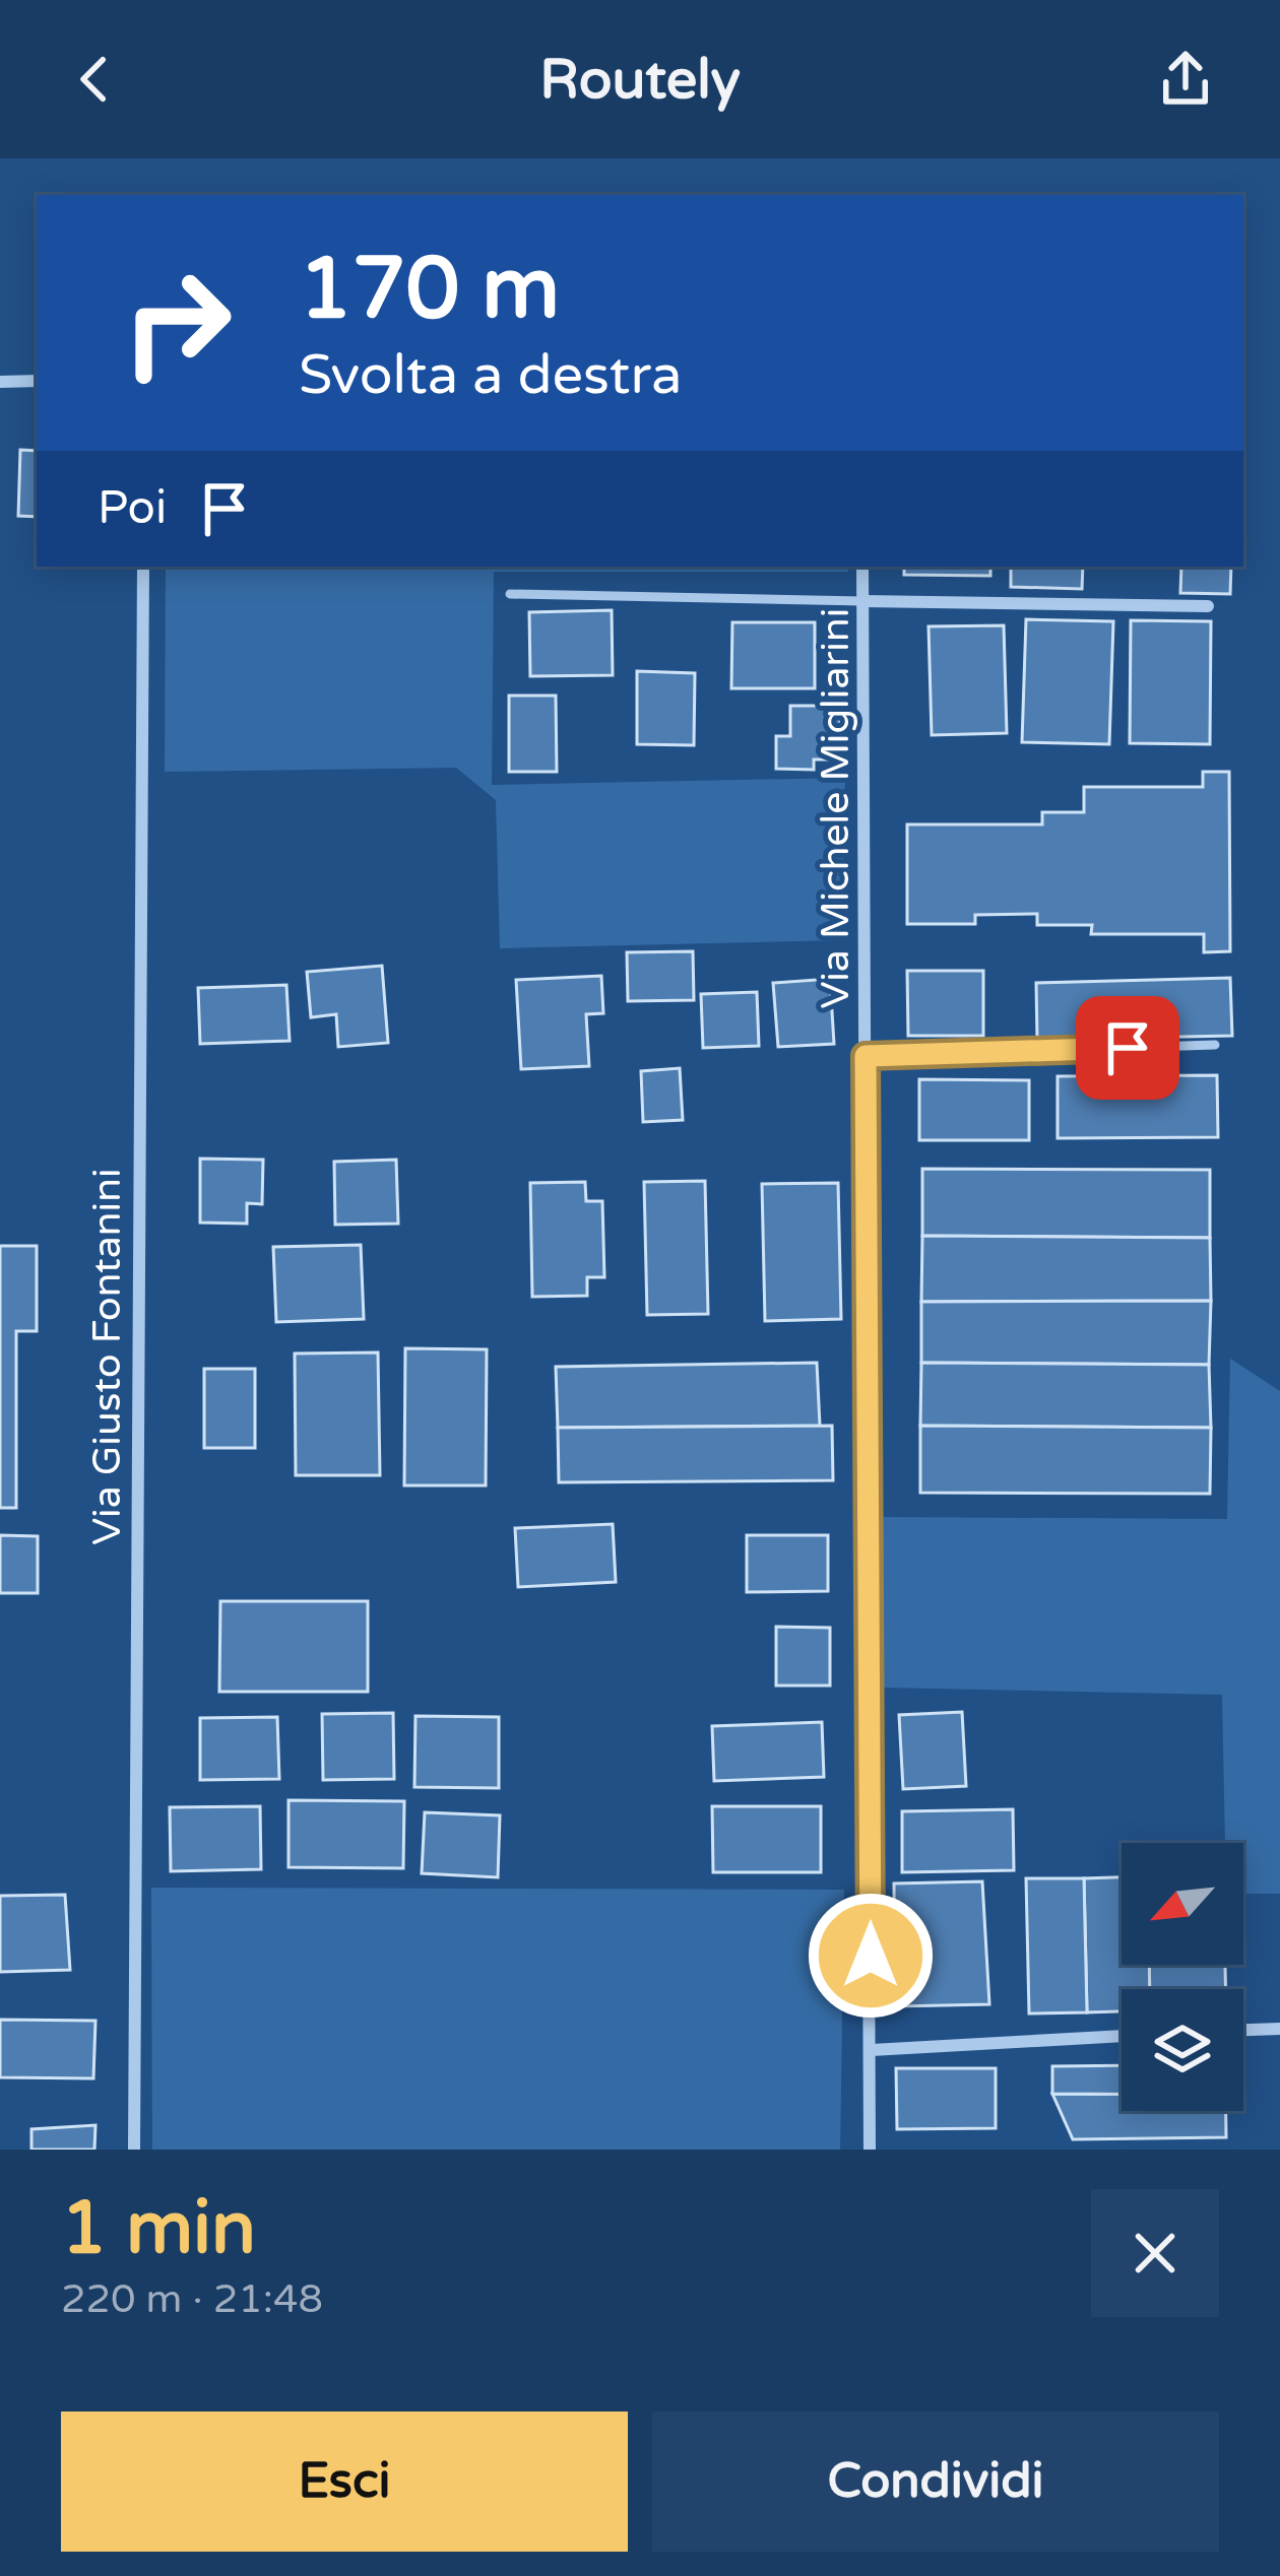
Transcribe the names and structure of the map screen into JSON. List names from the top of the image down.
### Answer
{
  "streets": {
    "street": ["Via Michele Migliarini", "Via Giusto Fontanini"]
  },
  "north": "bottom left",
  "page": {
    "header": "Routely",
    "turn": ["170 m", "Svolta a destra"],
    "then": "Poi",
    "heading": ["1 min", "220 m · 21:48"],
    "buttons": ["Esci", "Condividi"]
  }
}
